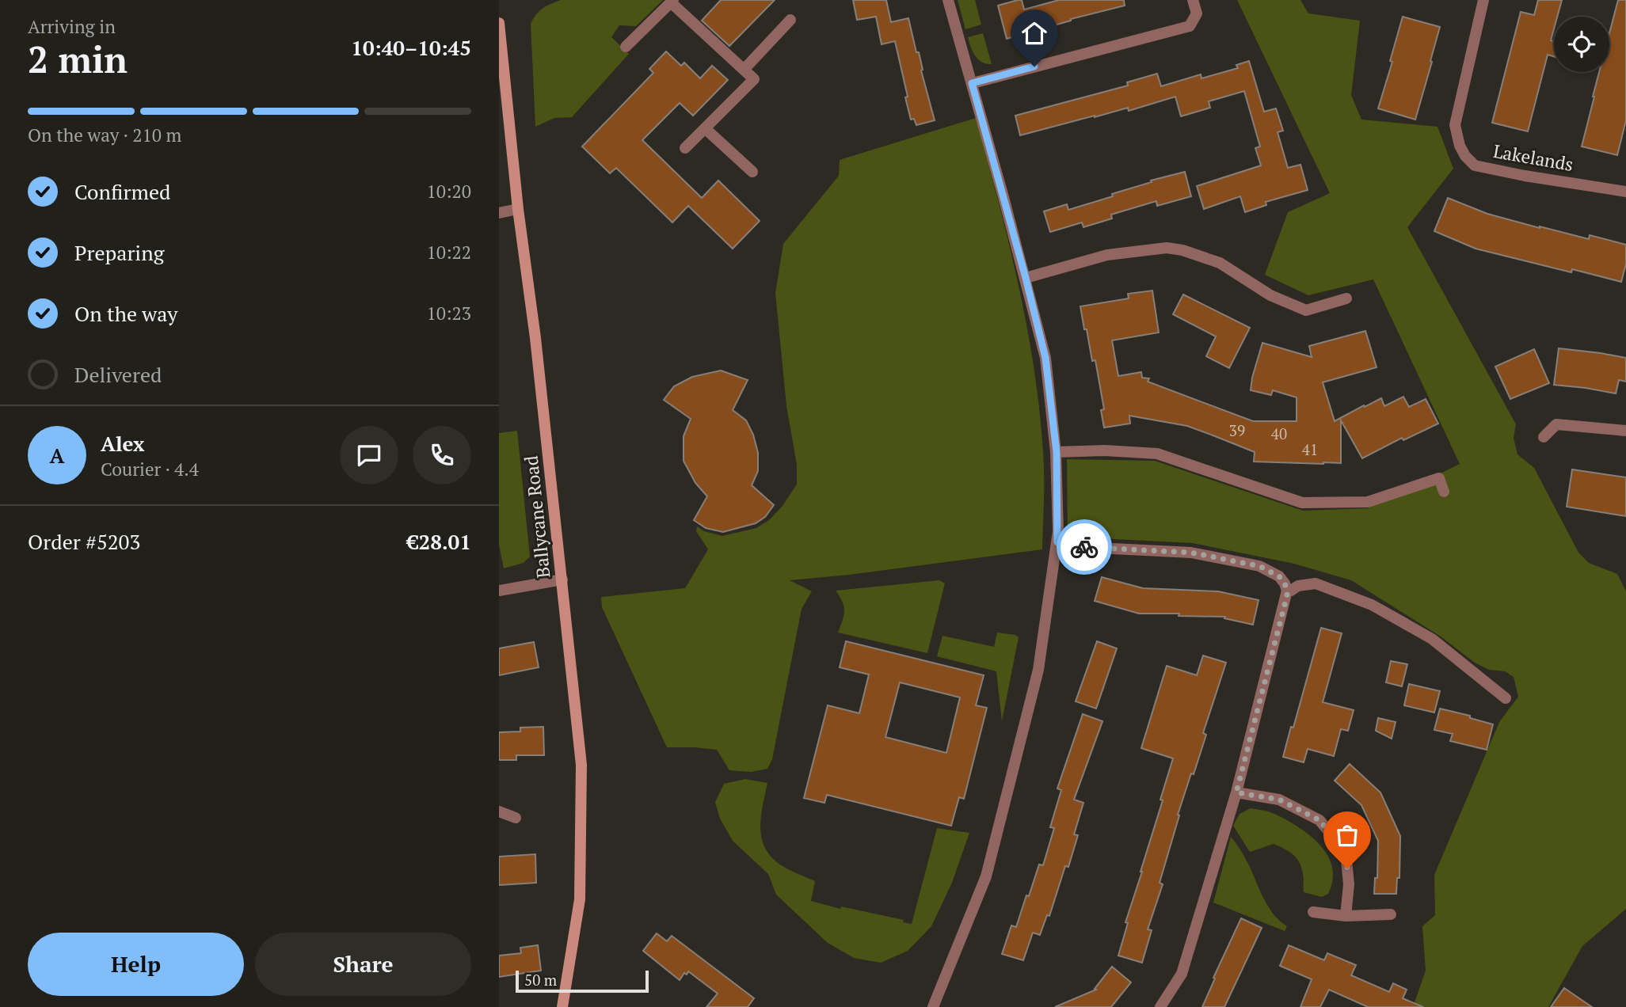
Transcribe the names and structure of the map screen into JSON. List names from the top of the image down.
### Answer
{
  "streets": {
    "main road": ["Ballycane Road"],
    "street": ["Lakelands"]
  },
  "house_numbers": ["39", "40", "41"],
  "scale_bar": "50 m",
  "page": {
    "heading": ["2 min", "Arriving in", "10:40–10:45"],
    "panel": [
      "Alex",
      "Courier · 4.4",
      "Order #5203",
      "€28.01"
    ],
    "bar": "On the way · 210 m",
    "list": [
      ["Confirmed", "10:20"],
      ["Preparing", "10:22"],
      ["On the way", "10:23"],
      "Delivered"
    ],
    "round": "A",
    "buttons": ["Help", "Share"],
    "scale": "50 m"
  }
}
